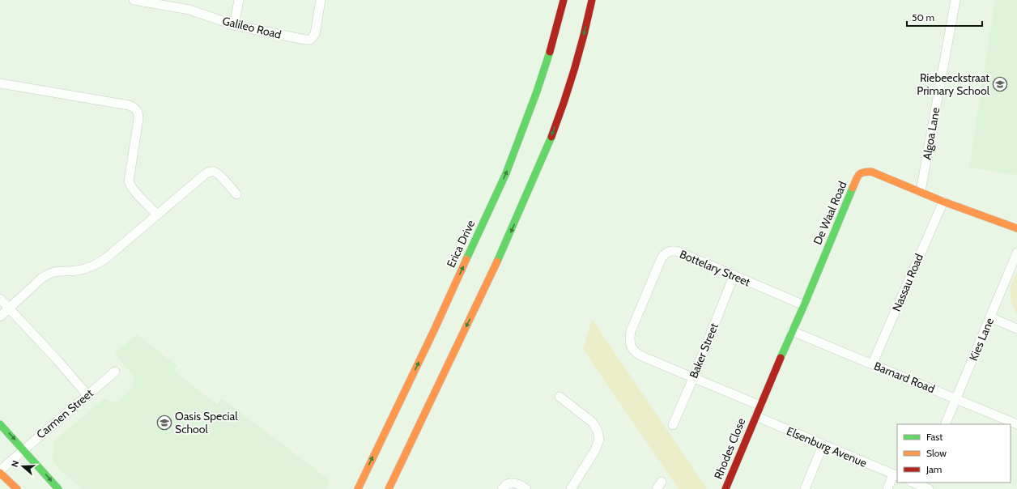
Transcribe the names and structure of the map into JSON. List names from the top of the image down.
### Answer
{
  "streets": {
    "main road": ["De Waal Road", "Erica Drive", "Rhodes Close"],
    "street": [
      "Galileo Road",
      "Algoa Lane",
      "Bottelary Street",
      "Nassau Road",
      "Kies Lane",
      "Baker Street",
      "Barnard Road",
      "Carmen Street",
      "Elsenburg Avenue"
    ]
  },
  "crossings": [
    ["Algoa Lane", "De Waal Road"],
    ["De Waal Road", "Bottelary Street"],
    ["De Waal Road", "Nassau Road"],
    ["De Waal Road", "Barnard Road"],
    ["De Waal Road", "Elsenburg Avenue"],
    ["De Waal Road", "Rhodes Close"],
    ["Bottelary Street", "Baker Street"],
    ["Nassau Road", "Barnard Road"],
    ["Kies Lane", "Barnard Road"],
    ["Elsenburg Avenue", "Rhodes Close"]
  ],
  "places": {
    "school or university": ["Riebeeckstraat Primary School", "Oasis Special School"]
  },
  "legend": ["Fast", "Slow", "Jam"],
  "scale_bar": "50 m",
  "north": "left"
}
